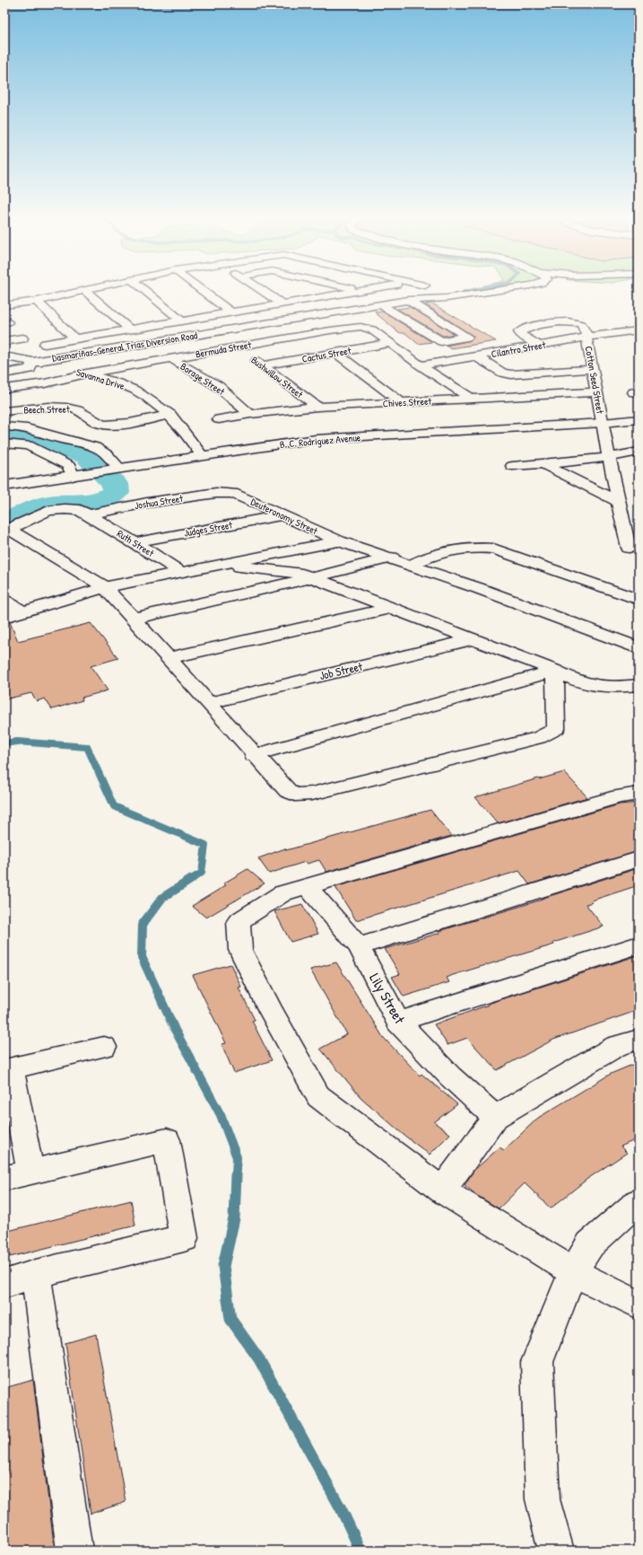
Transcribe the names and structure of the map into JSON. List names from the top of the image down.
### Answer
{
  "streets": {
    "street": [
      "Dasmariñas-General Trias Diversion Road",
      "Bermuda Street",
      "Cilantro Street",
      "Cactus Street",
      "Bushwillow Street",
      "Savanna Drive",
      "Borage Street",
      "Cotton Seed Street",
      "Chives Street",
      "Beech Street",
      "B. C. Rodriguez Avenue",
      "Joshua Street",
      "Deuteronomy Street",
      "Judges Street",
      "Ruth Street",
      "Job Street",
      "Lily Street"
    ]
  },
  "crossings": [
    ["Dasmariñas-General Trias Diversion Road", "Savanna Drive"],
    ["Bermuda Street", "Cactus Street"],
    ["Bermuda Street", "Bushwillow Street"],
    ["Bermuda Street", "Savanna Drive"],
    ["Bermuda Street", "Borage Street"],
    ["Cilantro Street", "Cotton Seed Street"],
    ["Cactus Street", "Bushwillow Street"],
    ["Bushwillow Street", "Chives Street"],
    ["Savanna Drive", "Beech Street"],
    ["Savanna Drive", "B. C. Rodriguez Avenue"],
    ["Borage Street", "Chives Street"],
    ["Cotton Seed Street", "Chives Street"],
    ["Cotton Seed Street", "B. C. Rodriguez Avenue"],
    ["Joshua Street", "Deuteronomy Street"],
    ["Joshua Street", "Ruth Street"],
    ["Deuteronomy Street", "Judges Street"],
    ["Judges Street", "Ruth Street"]
  ]
}
